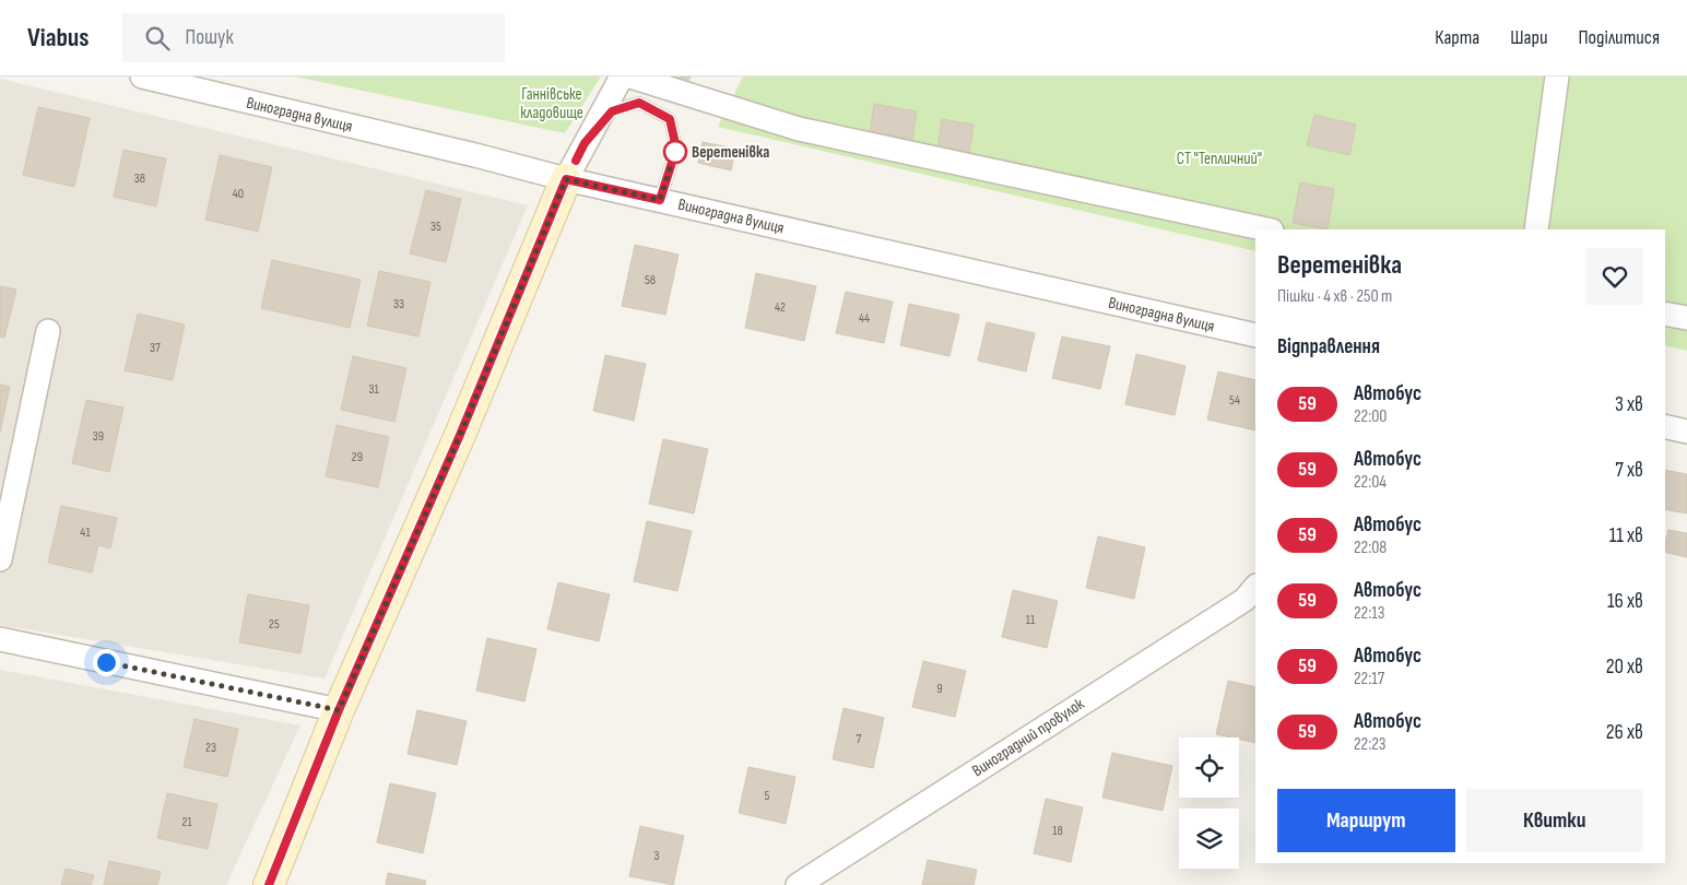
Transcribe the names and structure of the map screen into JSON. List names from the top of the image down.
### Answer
{
  "streets": {
    "street": ["Виноградна вулиця", "Виноградний провулок"]
  },
  "parks": ["Ганнівське кладовище", "СТ \"Тепличний\""],
  "places": ["Веретенівка"],
  "lines": ["bus line 59"],
  "house_numbers": [
    "38",
    "40",
    "35",
    "58",
    "33",
    "42",
    "44",
    "37",
    "31",
    "54",
    "39",
    "29",
    "41",
    "11",
    "25",
    "9",
    "7",
    "23",
    "5",
    "21",
    "18",
    "3"
  ],
  "page": {
    "header": "Viabus",
    "search": "Пошук",
    "nav": ["Карта", "Шари", "Поділитися"],
    "heading": [
      ["Веретенівка", "Пішки · 4 хв · 250 m"],
      "Відправлення"
    ],
    "list": [
      {
        "mark": "59",
        "name": "Автобус",
        "note": "22:00",
        "value": "3 хв"
      },
      {
        "mark": "59",
        "name": "Автобус",
        "note": "22:04",
        "value": "7 хв"
      },
      {
        "mark": "59",
        "name": "Автобус",
        "note": "22:08",
        "value": "11 хв"
      },
      {
        "mark": "59",
        "name": "Автобус",
        "note": "22:13",
        "value": "16 хв"
      },
      {
        "mark": "59",
        "name": "Автобус",
        "note": "22:17",
        "value": "20 хв"
      },
      {
        "mark": "59",
        "name": "Автобус",
        "note": "22:23",
        "value": "26 хв"
      }
    ],
    "buttons": ["Маршрут", "Квитки"]
  }
}
